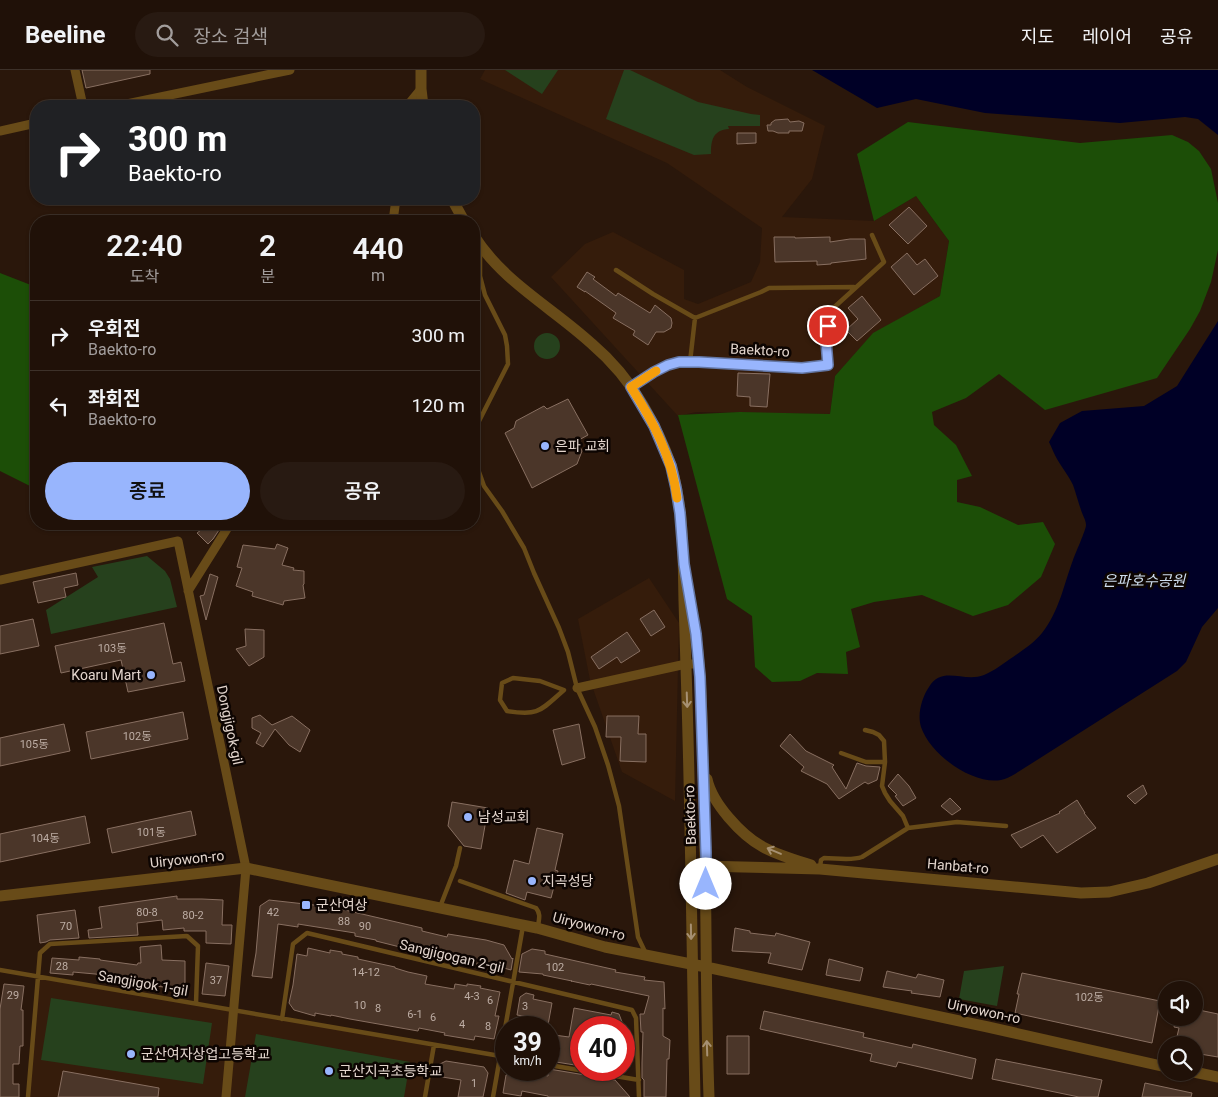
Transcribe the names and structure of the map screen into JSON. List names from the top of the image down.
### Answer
{
  "streets": {
    "street": [
      "Baekto-ro",
      "Dongjigok-gil",
      "Uiryowon-ro",
      "Hanbat-ro"
    ],
    "lane": ["Sangjigogan 2-gil", "Sangjigok 1-gil"]
  },
  "crossings": [
    ["Baekto-ro", "Uiryowon-ro"],
    ["Baekto-ro", "Hanbat-ro"],
    ["Dongjigok-gil", "Uiryowon-ro"],
    ["Dongjigok-gil", "Sangjigok 1-gil"],
    ["Uiryowon-ro", "Sangjigogan 2-gil"],
    ["Sangjigogan 2-gil", "Sangjigok 1-gil"]
  ],
  "water": ["은파호수공원"],
  "places": {
    "other": [
      "은파 교회",
      "Koaru Mart",
      "남성교회",
      "지곡성당",
      "군산여자상업고등학교",
      "군산지곡초등학교"
    ],
    "transit": ["군산여상"]
  },
  "house_numbers": [
    "103동",
    "102동",
    "105동",
    "101동",
    "104동",
    "80-8",
    "42",
    "80-2",
    "88",
    "70",
    "90",
    "28",
    "102",
    "14-12",
    "37",
    "29",
    "4-3",
    "102동",
    "6",
    "10",
    "3",
    "8",
    "6-1",
    "6",
    "4",
    "8",
    "1"
  ],
  "page": {
    "header": "Beeline",
    "search": "장소 검색",
    "nav": ["지도", "레이어", "공유"],
    "turn": ["300 m", "Baekto-ro"],
    "eta": [
      "22:40",
      "도착",
      "2",
      "분",
      "440",
      "m"
    ],
    "list": [
      {
        "name": "우회전",
        "note": "Baekto-ro",
        "value": "300 m"
      },
      {
        "name": "좌회전",
        "note": "Baekto-ro",
        "value": "120 m"
      }
    ],
    "buttons": ["종료", "공유"],
    "speed": "39 km/h",
    "limit": "40"
  }
}
